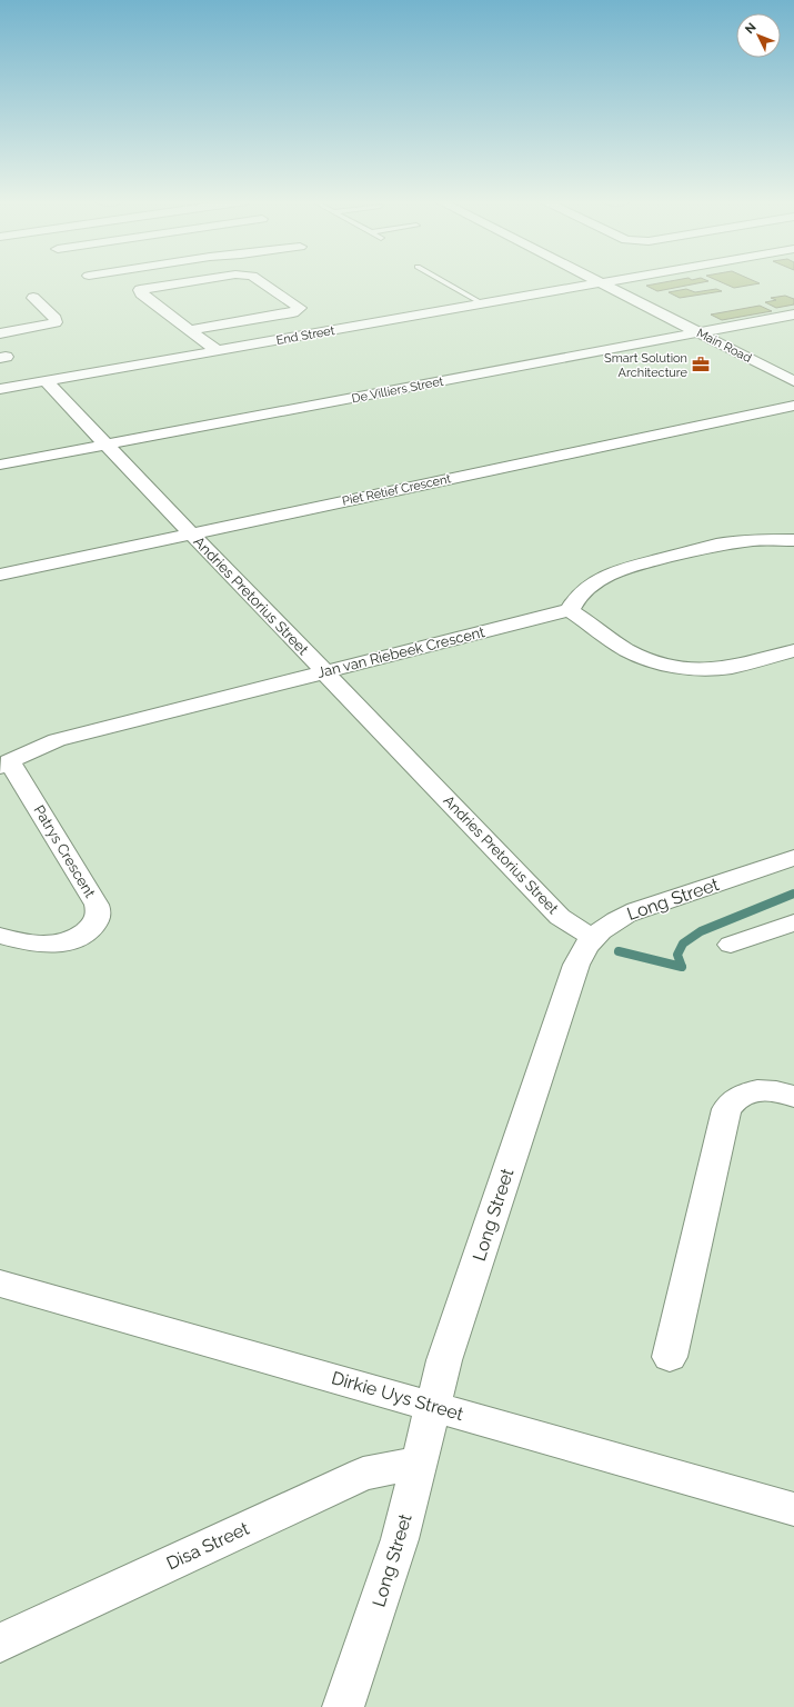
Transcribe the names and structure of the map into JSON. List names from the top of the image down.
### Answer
{
  "streets": {
    "street": [
      "End Street",
      "Main Road",
      "De Villiers Street",
      "Piet Retief Crescent",
      "Andries Pretorius Street",
      "Jan van Riebeek Crescent",
      "Patrys Crescent",
      "Long Street",
      "Dirkie Uys Street",
      "Disa Street"
    ]
  },
  "crossings": [
    ["End Street", "Main Road"],
    ["End Street", "Andries Pretorius Street"],
    ["Main Road", "De Villiers Street"],
    ["De Villiers Street", "Andries Pretorius Street"],
    ["Piet Retief Crescent", "Andries Pretorius Street"],
    ["Andries Pretorius Street", "Jan van Riebeek Crescent"],
    ["Andries Pretorius Street", "Long Street"],
    ["Jan van Riebeek Crescent", "Patrys Crescent"],
    ["Long Street", "Dirkie Uys Street"],
    ["Long Street", "Disa Street"]
  ],
  "places": {
    "office": ["Smart Solution Architecture"]
  },
  "north": "top left"
}
